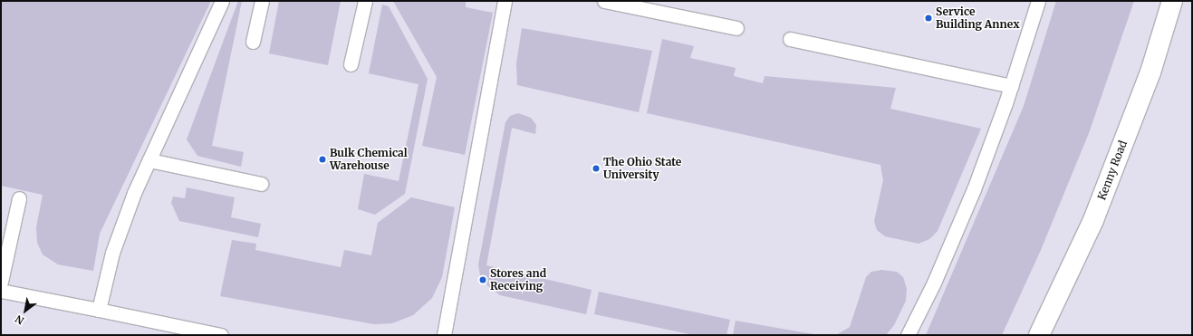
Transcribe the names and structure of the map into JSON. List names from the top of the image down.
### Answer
{
  "streets": {
    "main road": ["Kenny Road"]
  },
  "places": [
    "Service Building Annex",
    "Bulk Chemical Warehouse",
    "The Ohio State University",
    "Stores and Receiving"
  ],
  "north": "bottom left"
}
